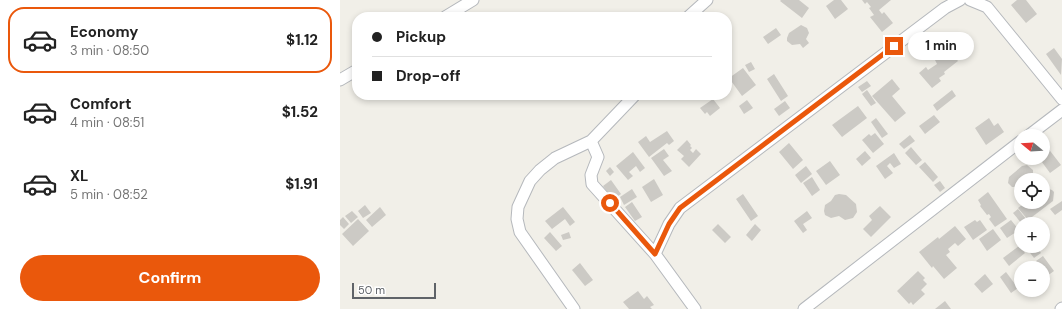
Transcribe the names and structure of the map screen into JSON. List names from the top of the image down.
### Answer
{
  "scale_bar": "50 m",
  "north": "left",
  "page": {
    "list": [
      {
        "name": "Economy",
        "note": "3 min · 08:50",
        "value": "$1.12"
      },
      {
        "name": "Comfort",
        "note": "4 min · 08:51",
        "value": "$1.52"
      },
      {
        "name": "XL",
        "note": "5 min · 08:52",
        "value": "$1.91"
      }
    ],
    "banner": ["Pickup", "Drop-off"],
    "bubble": "1 min",
    "map_buttons": ["+", "−"],
    "buttons": "Confirm",
    "scale": "50 m"
  }
}
